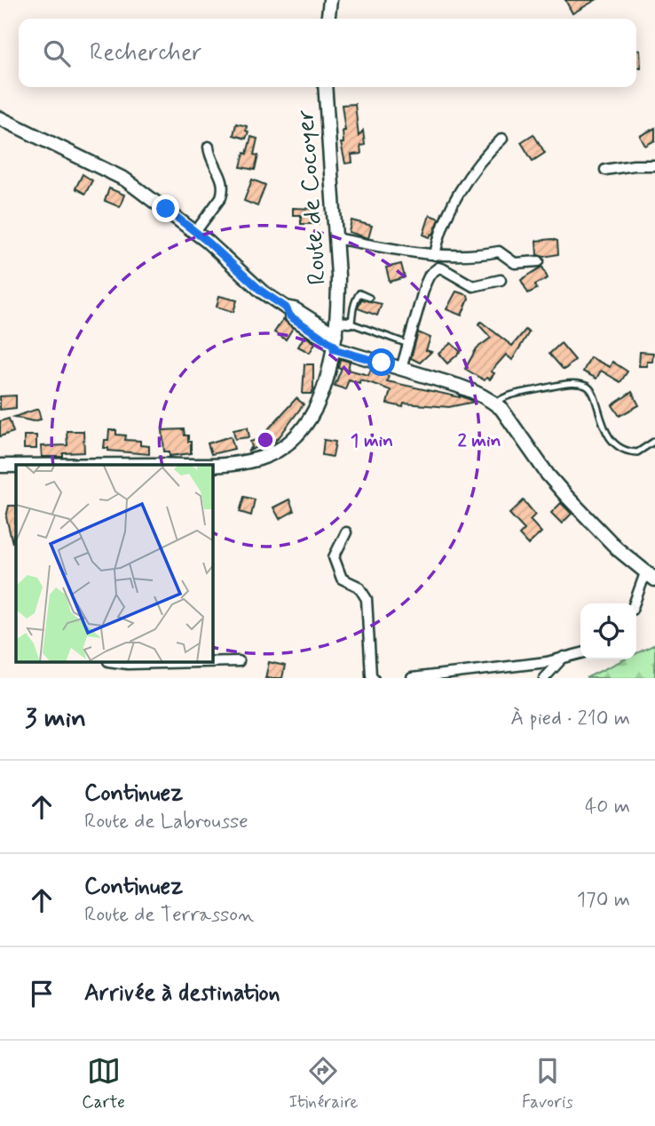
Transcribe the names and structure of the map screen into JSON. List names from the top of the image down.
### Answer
{
  "streets": {
    "street": ["Route de Cocoyer"]
  },
  "page": {
    "search": "Rechercher",
    "heading": ["3 min", "À pied · 210 m"],
    "list": [
      ["Continuez", "Route de Labrousse", "40 m"],
      ["Continuez", "Route de Terrasson", "170 m"],
      "Arrivée à destination"
    ],
    "nav": ["Carte", "Itinéraire", "Favoris"]
  },
  "rings": ["1 min", "2 min"]
}
